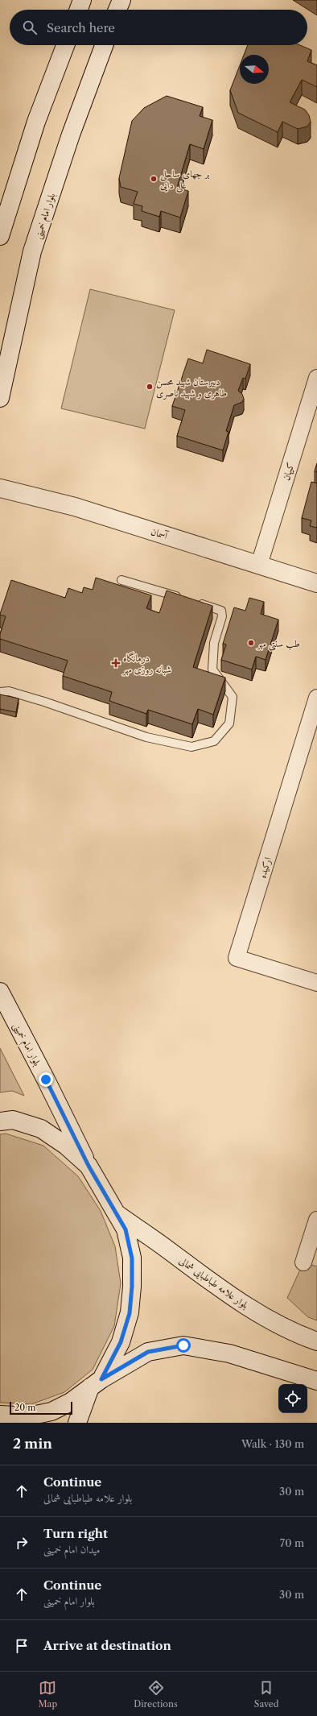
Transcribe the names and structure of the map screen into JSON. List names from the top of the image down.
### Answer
{
  "streets": {
    "main road": ["بلوار امام خمینی", "آسمان", "بلوار علامه طباطبایی شمالی"],
    "street": ["کیهان", "ارکیده"]
  },
  "crossings": [
    ["کیهان", "آسمان"]
  ],
  "places": {
    "other": ["بر جهای ساحلی علی دایی", "دبیرستان شهید محسن طاهری و شهید ناصری", "طب سنتی مهر"],
    "health": ["درمانگاه شبانه روزی مهر"]
  },
  "scale_bar": "20 m",
  "north": "right",
  "page": {
    "search": "Search here",
    "scale": "20 m",
    "heading": ["2 min", "Walk · 130 m"],
    "list": [
      ["Continue", "بلوار علامه طباطبایی شمالی", "30 m"],
      ["Turn right", "میدان امام خمینی", "70 m"],
      ["Continue", "بلوار امام خمینی", "30 m"],
      "Arrive at destination"
    ],
    "nav": ["Map", "Directions", "Saved"]
  }
}
